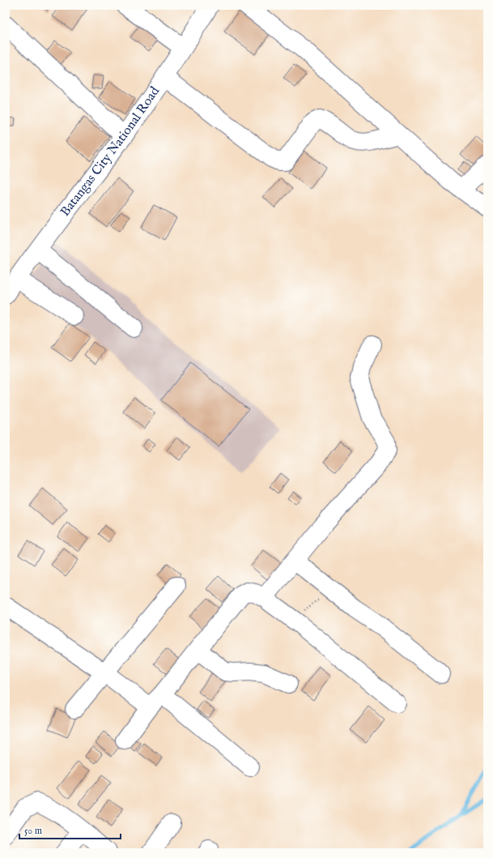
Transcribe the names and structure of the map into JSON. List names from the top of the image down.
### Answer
{
  "streets": {
    "street": ["Batangas City National Road"]
  },
  "scale_bar": "50 m"
}
